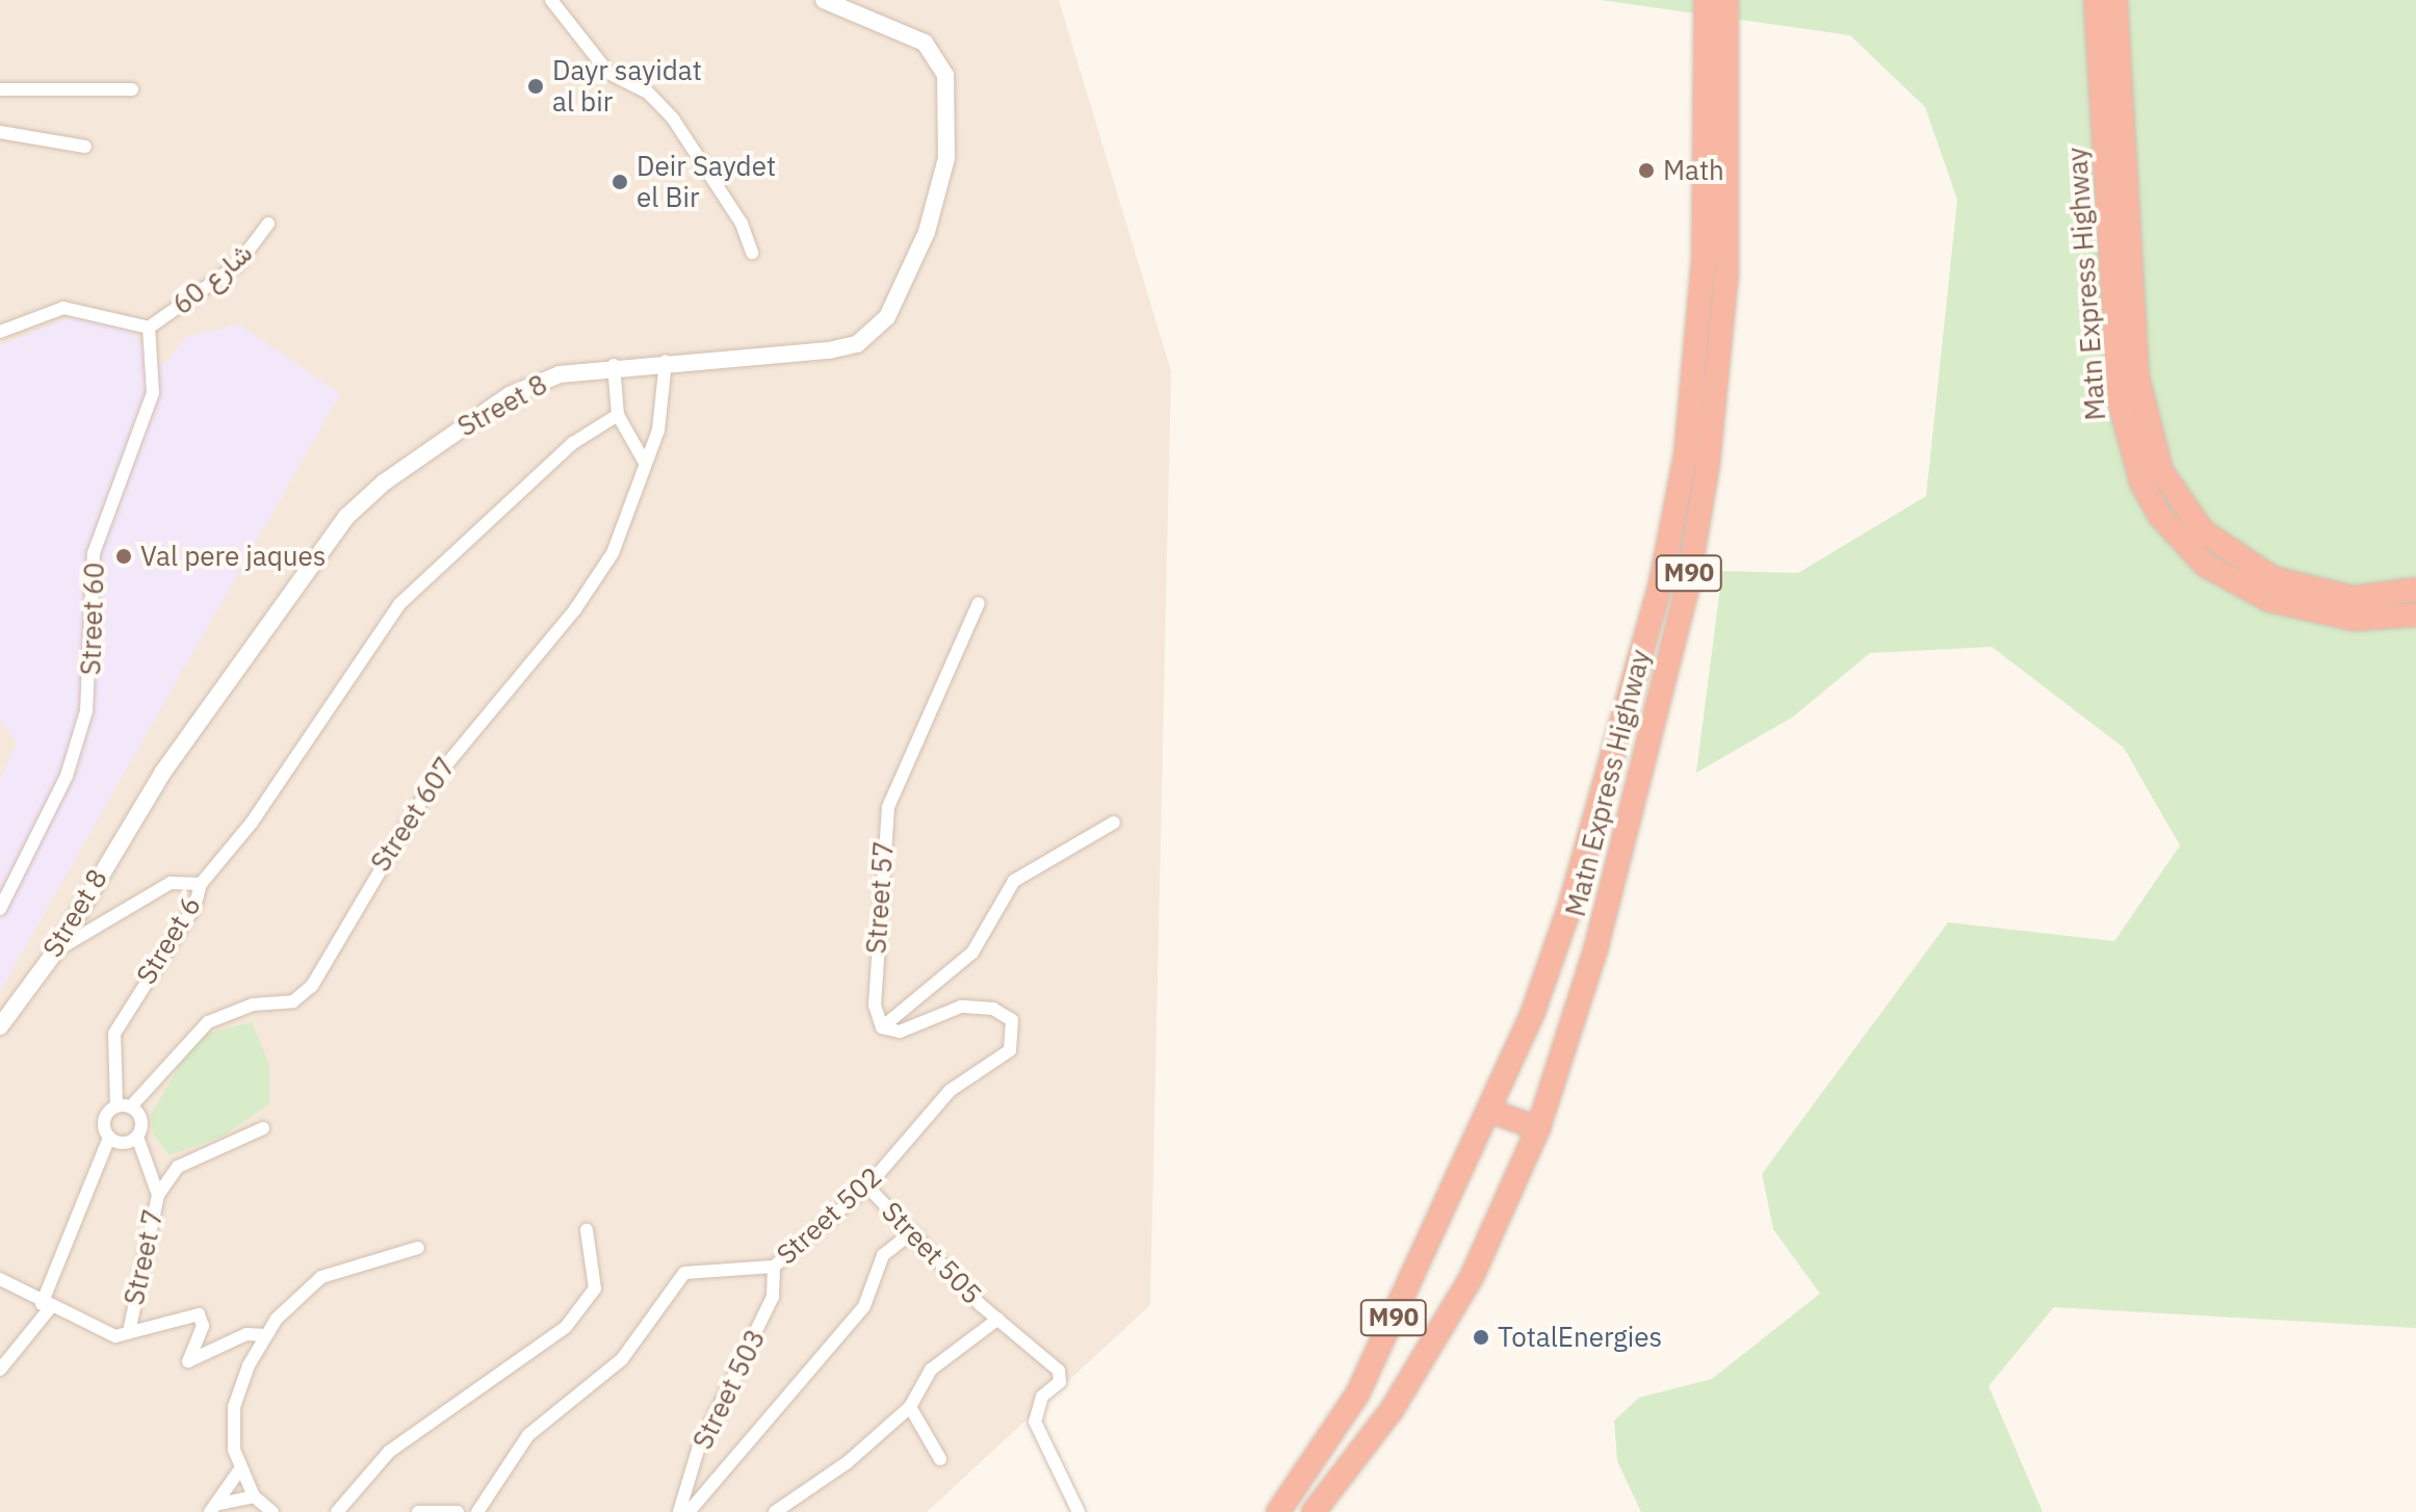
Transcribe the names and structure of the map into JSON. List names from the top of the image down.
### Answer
{
  "streets": {
    "highway": ["Matn Express Highway", "M90"],
    "street": [
      "شارع 60",
      "Street 8",
      "Street 60",
      "Street 607",
      "Street 57",
      "Street 6",
      "Street 502",
      "Street 505",
      "Street 7",
      "Street 503"
    ]
  },
  "crossings": [
    ["شارع 60", "Street 60"],
    ["Street 8", "Street 607"],
    ["Street 8", "Street 6"],
    ["Street 607", "Street 6"],
    ["Street 607", "Street 7"],
    ["Street 57", "Street 502"],
    ["Street 6", "Street 7"],
    ["Street 502", "Street 505"],
    ["Street 502", "Street 503"]
  ],
  "places": [
    "Dayr sayidat al bir",
    "Math",
    "Deir Saydet el Bir",
    "Val pere jaques",
    "TotalEnergies"
  ]
}
